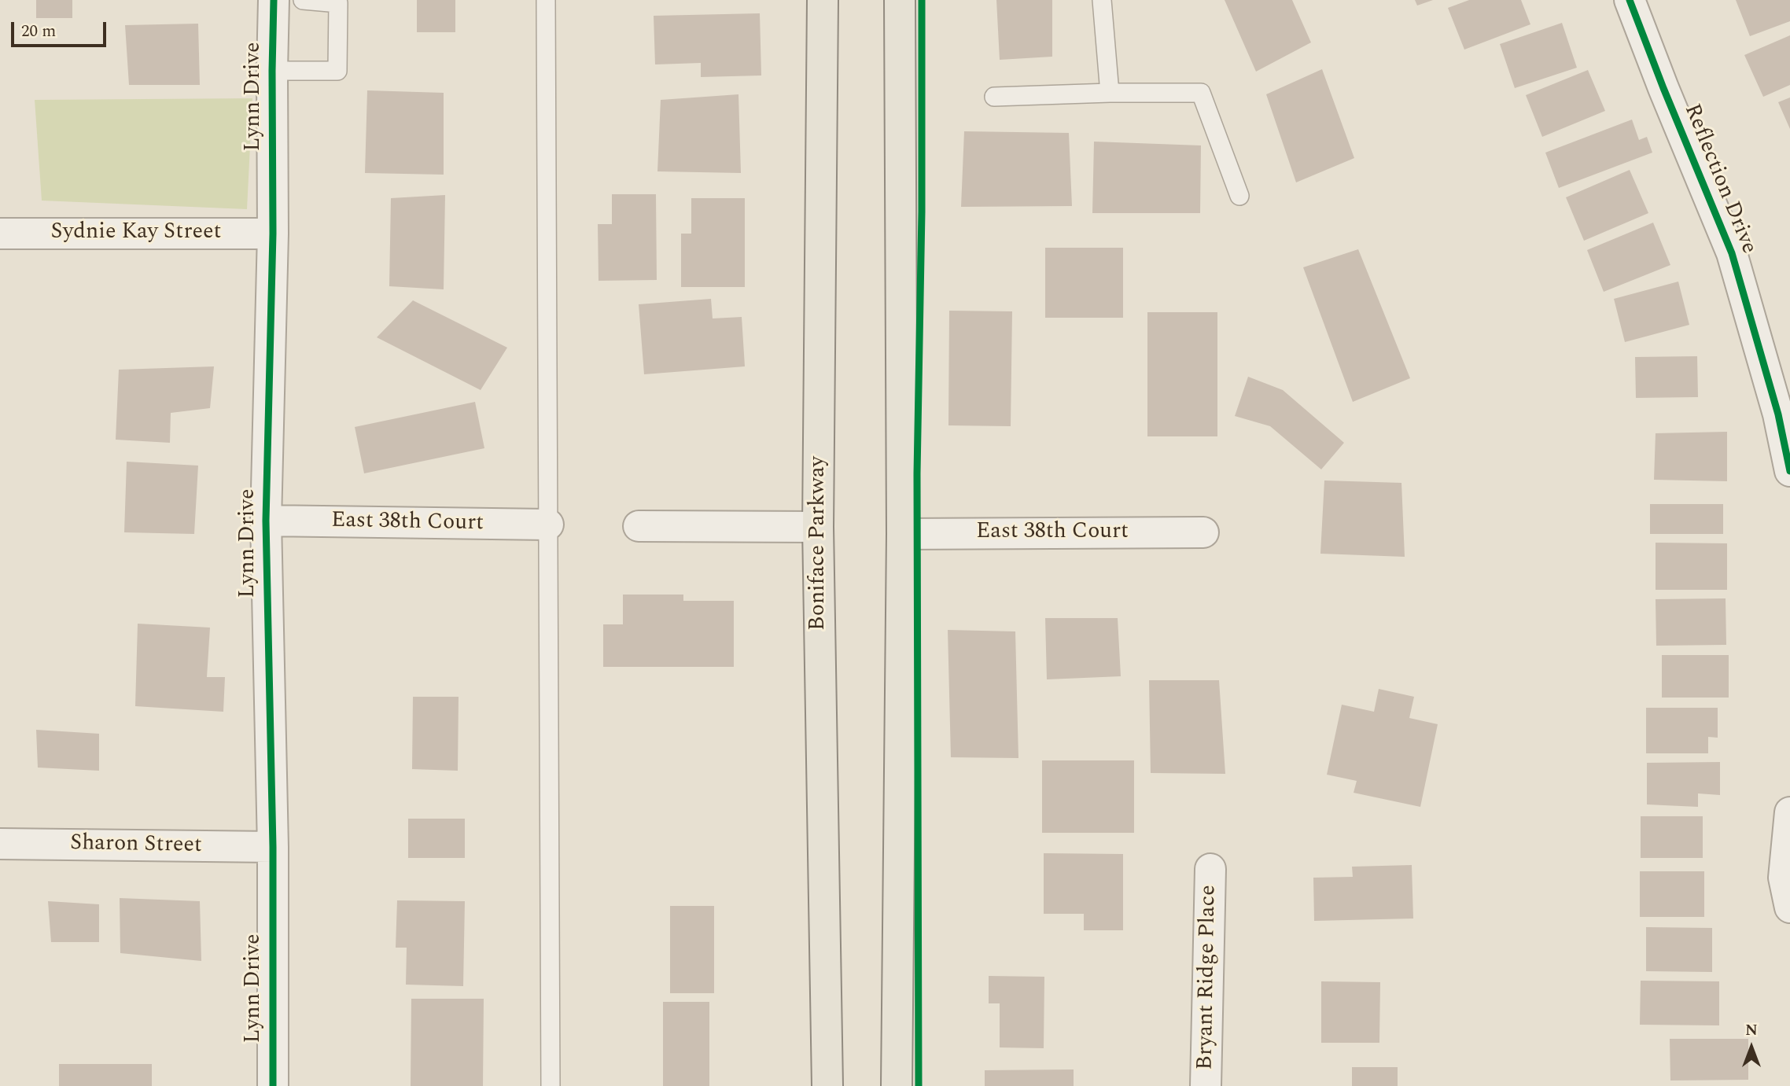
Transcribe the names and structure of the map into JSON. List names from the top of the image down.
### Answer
{
  "streets": {
    "main road": ["Boniface Parkway"],
    "street": [
      "Lynn Drive",
      "Reflection Drive",
      "Sydnie Kay Street",
      "East 38th Court",
      "Sharon Street",
      "Bryant Ridge Place"
    ]
  },
  "crossings": [
    ["Lynn Drive", "Sydnie Kay Street"],
    ["Lynn Drive", "East 38th Court"],
    ["Lynn Drive", "Sharon Street"]
  ],
  "scale_bar": "20 m",
  "north": "top"
}
